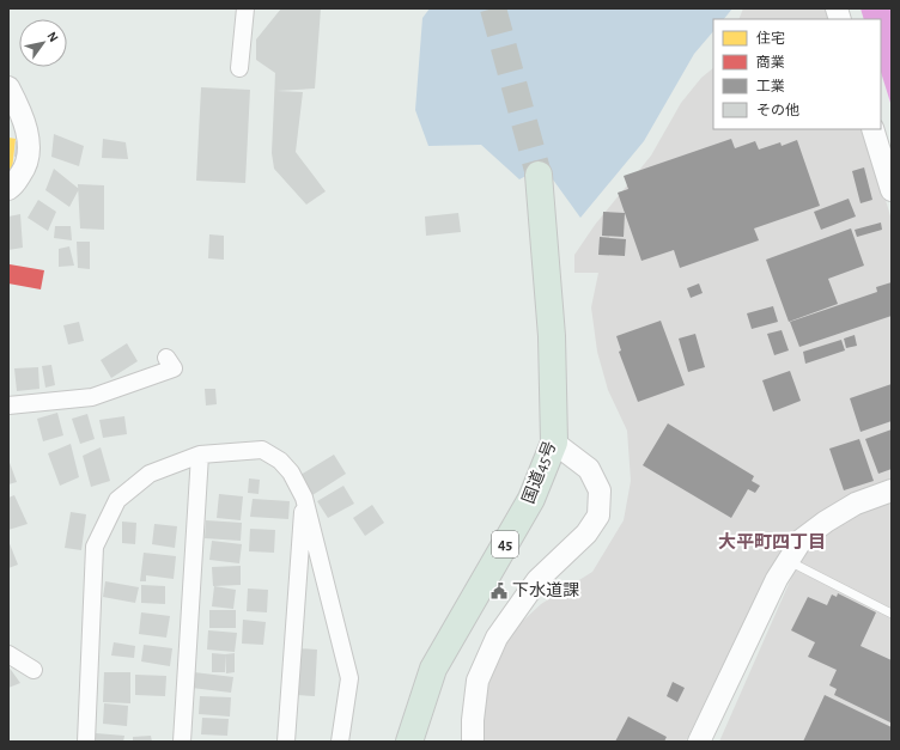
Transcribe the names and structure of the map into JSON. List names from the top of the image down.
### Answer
{
  "streets": {
    "highway": ["国道45号", "45"]
  },
  "districts": ["大平町四丁目"],
  "places": {
    "public building": ["下水道課"]
  },
  "legend": [
    "住宅",
    "商業",
    "工業",
    "その他"
  ],
  "north": "top right"
}
